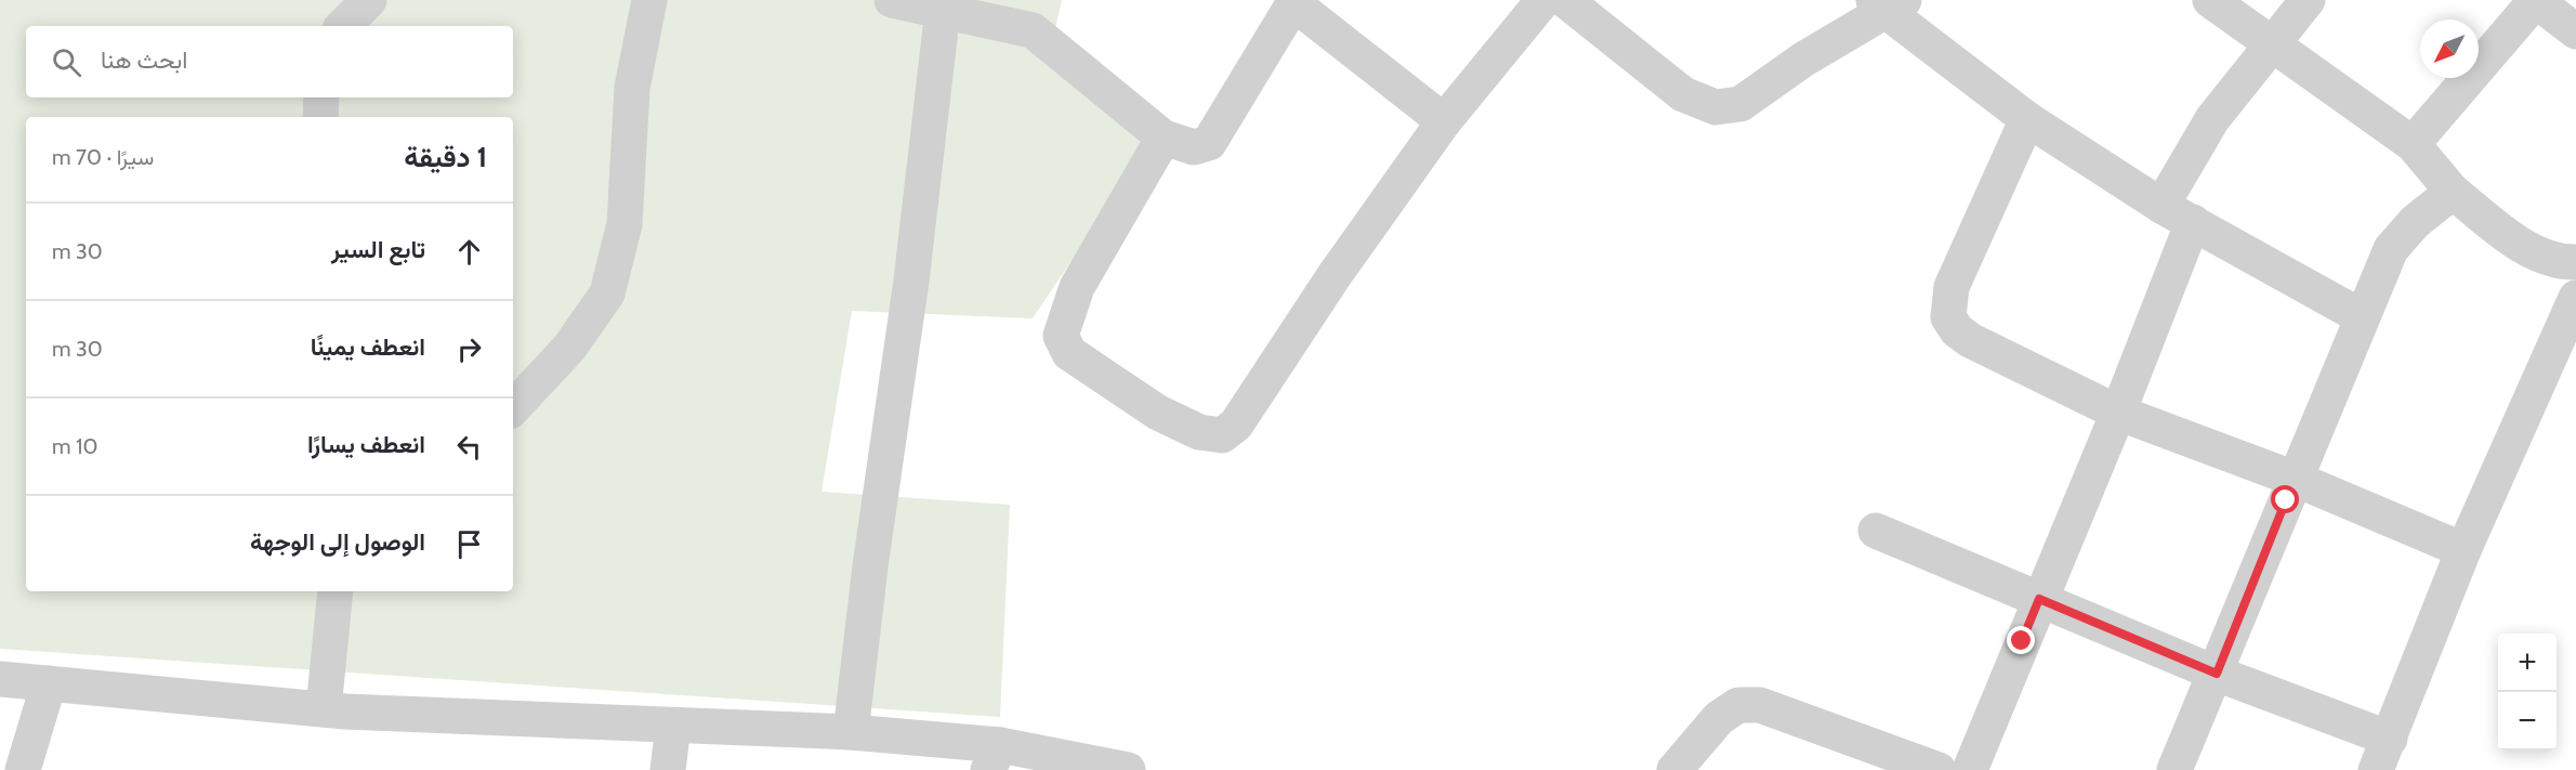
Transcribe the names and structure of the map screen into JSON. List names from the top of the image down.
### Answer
{
  "north": "bottom left",
  "page": {
    "search": "ابحث هنا",
    "heading": ["1 دقيقة", "سيرًا · 70 m"],
    "list": [
      ["تابع السير", "30 m"],
      ["انعطف يمينًا", "30 m"],
      ["انعطف يسارًا", "10 m"],
      "الوصول إلى الوجهة"
    ],
    "map_buttons": ["+", "−"]
  }
}
